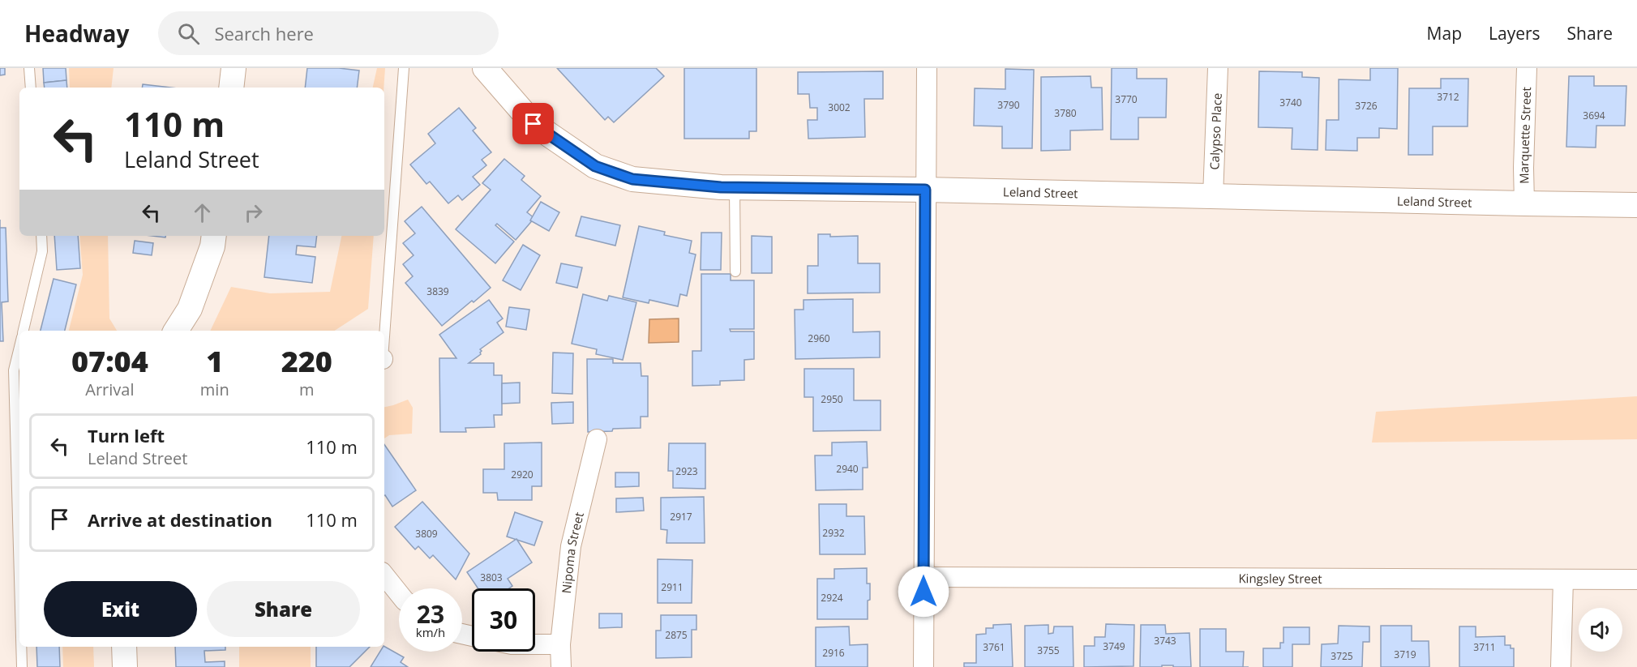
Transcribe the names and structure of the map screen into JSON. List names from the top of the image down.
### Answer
{
  "streets": {
    "street": [
      "Calypso Place",
      "Marquette Street",
      "Leland Street",
      "Nipoma Street",
      "Kingsley Street"
    ]
  },
  "crossings": [
    ["Calypso Place", "Leland Street"],
    ["Marquette Street", "Leland Street"]
  ],
  "house_numbers": [
    "3712",
    "3770",
    "3740",
    "3790",
    "3726",
    "3002",
    "3780",
    "3694",
    "3839",
    "2960",
    "2950",
    "2940",
    "2923",
    "2920",
    "2917",
    "2932",
    "3809",
    "3803",
    "2911",
    "2924",
    "2875",
    "3743",
    "3749",
    "3761",
    "3711",
    "3755",
    "2916",
    "3719",
    "3725"
  ],
  "page": {
    "header": "Headway",
    "search": "Search here",
    "nav": ["Map", "Layers", "Share"],
    "turn": ["110 m", "Leland Street"],
    "eta": [
      "07:04",
      "Arrival",
      "1",
      "min",
      "220",
      "m"
    ],
    "list": [
      {
        "name": "Turn left",
        "note": "Leland Street",
        "value": "110 m"
      },
      {
        "name": "Arrive at destination",
        "value": "110 m"
      }
    ],
    "buttons": ["Exit", "Share"],
    "speed": "23 km/h",
    "limit": "30"
  }
}
